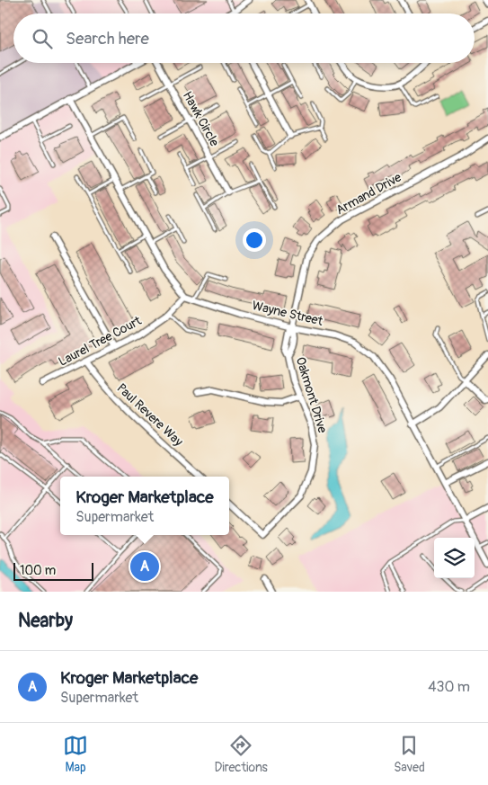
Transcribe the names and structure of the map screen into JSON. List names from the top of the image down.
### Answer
{
  "streets": {
    "street": [
      "Hawk Circle",
      "Armand Drive",
      "Wayne Street",
      "Laurel Tree Court",
      "Oakmont Drive",
      "Paul Revere Way"
    ]
  },
  "crossings": [
    ["Armand Drive", "Wayne Street"],
    ["Armand Drive", "Oakmont Drive"],
    ["Wayne Street", "Laurel Tree Court"],
    ["Wayne Street", "Oakmont Drive"],
    ["Laurel Tree Court", "Paul Revere Way"]
  ],
  "scale_bar": "100 m",
  "page": {
    "search": "Search here",
    "popup": ["Kroger Marketplace", "Supermarket"],
    "pins": "A",
    "scale": "100 m",
    "heading": "Nearby",
    "list": [
      {
        "mark": "A",
        "name": "Kroger Marketplace",
        "note": "Supermarket",
        "value": "430 m"
      }
    ],
    "nav": ["Map", "Directions", "Saved"]
  }
}
